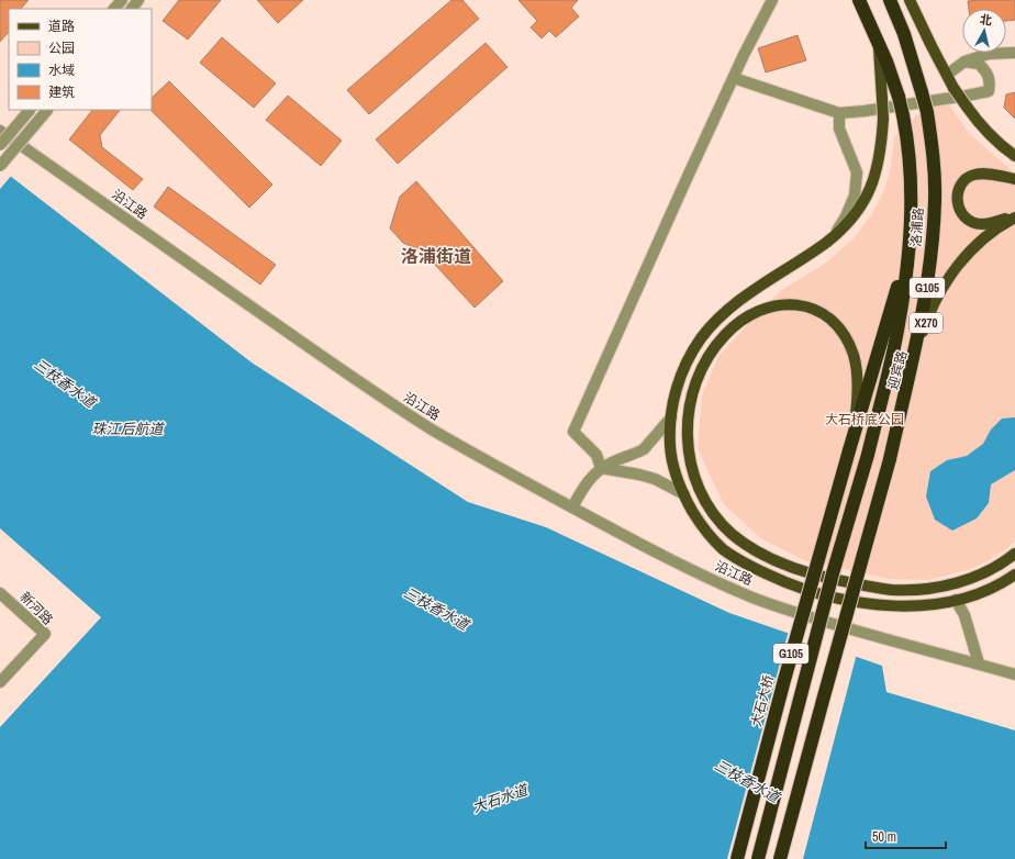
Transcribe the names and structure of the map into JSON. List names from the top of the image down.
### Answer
{
  "streets": {
    "highway": ["洛浦路", "G105", "大石大桥"],
    "main road": ["X270", "迎宾路"],
    "street": ["沿江路", "新河路"]
  },
  "crossings": [
    ["洛浦路", "G105"],
    ["洛浦路", "迎宾路"],
    ["洛浦路", "大石大桥"],
    ["G105", "迎宾路"]
  ],
  "districts": ["洛浦街道"],
  "water": ["三枝香水道", "珠江后航道", "大石水道"],
  "parks": ["大石桥底公园"],
  "legend": [
    "道路",
    "公园",
    "水域",
    "建筑"
  ],
  "scale_bar": "50 m",
  "north": "top"
}
